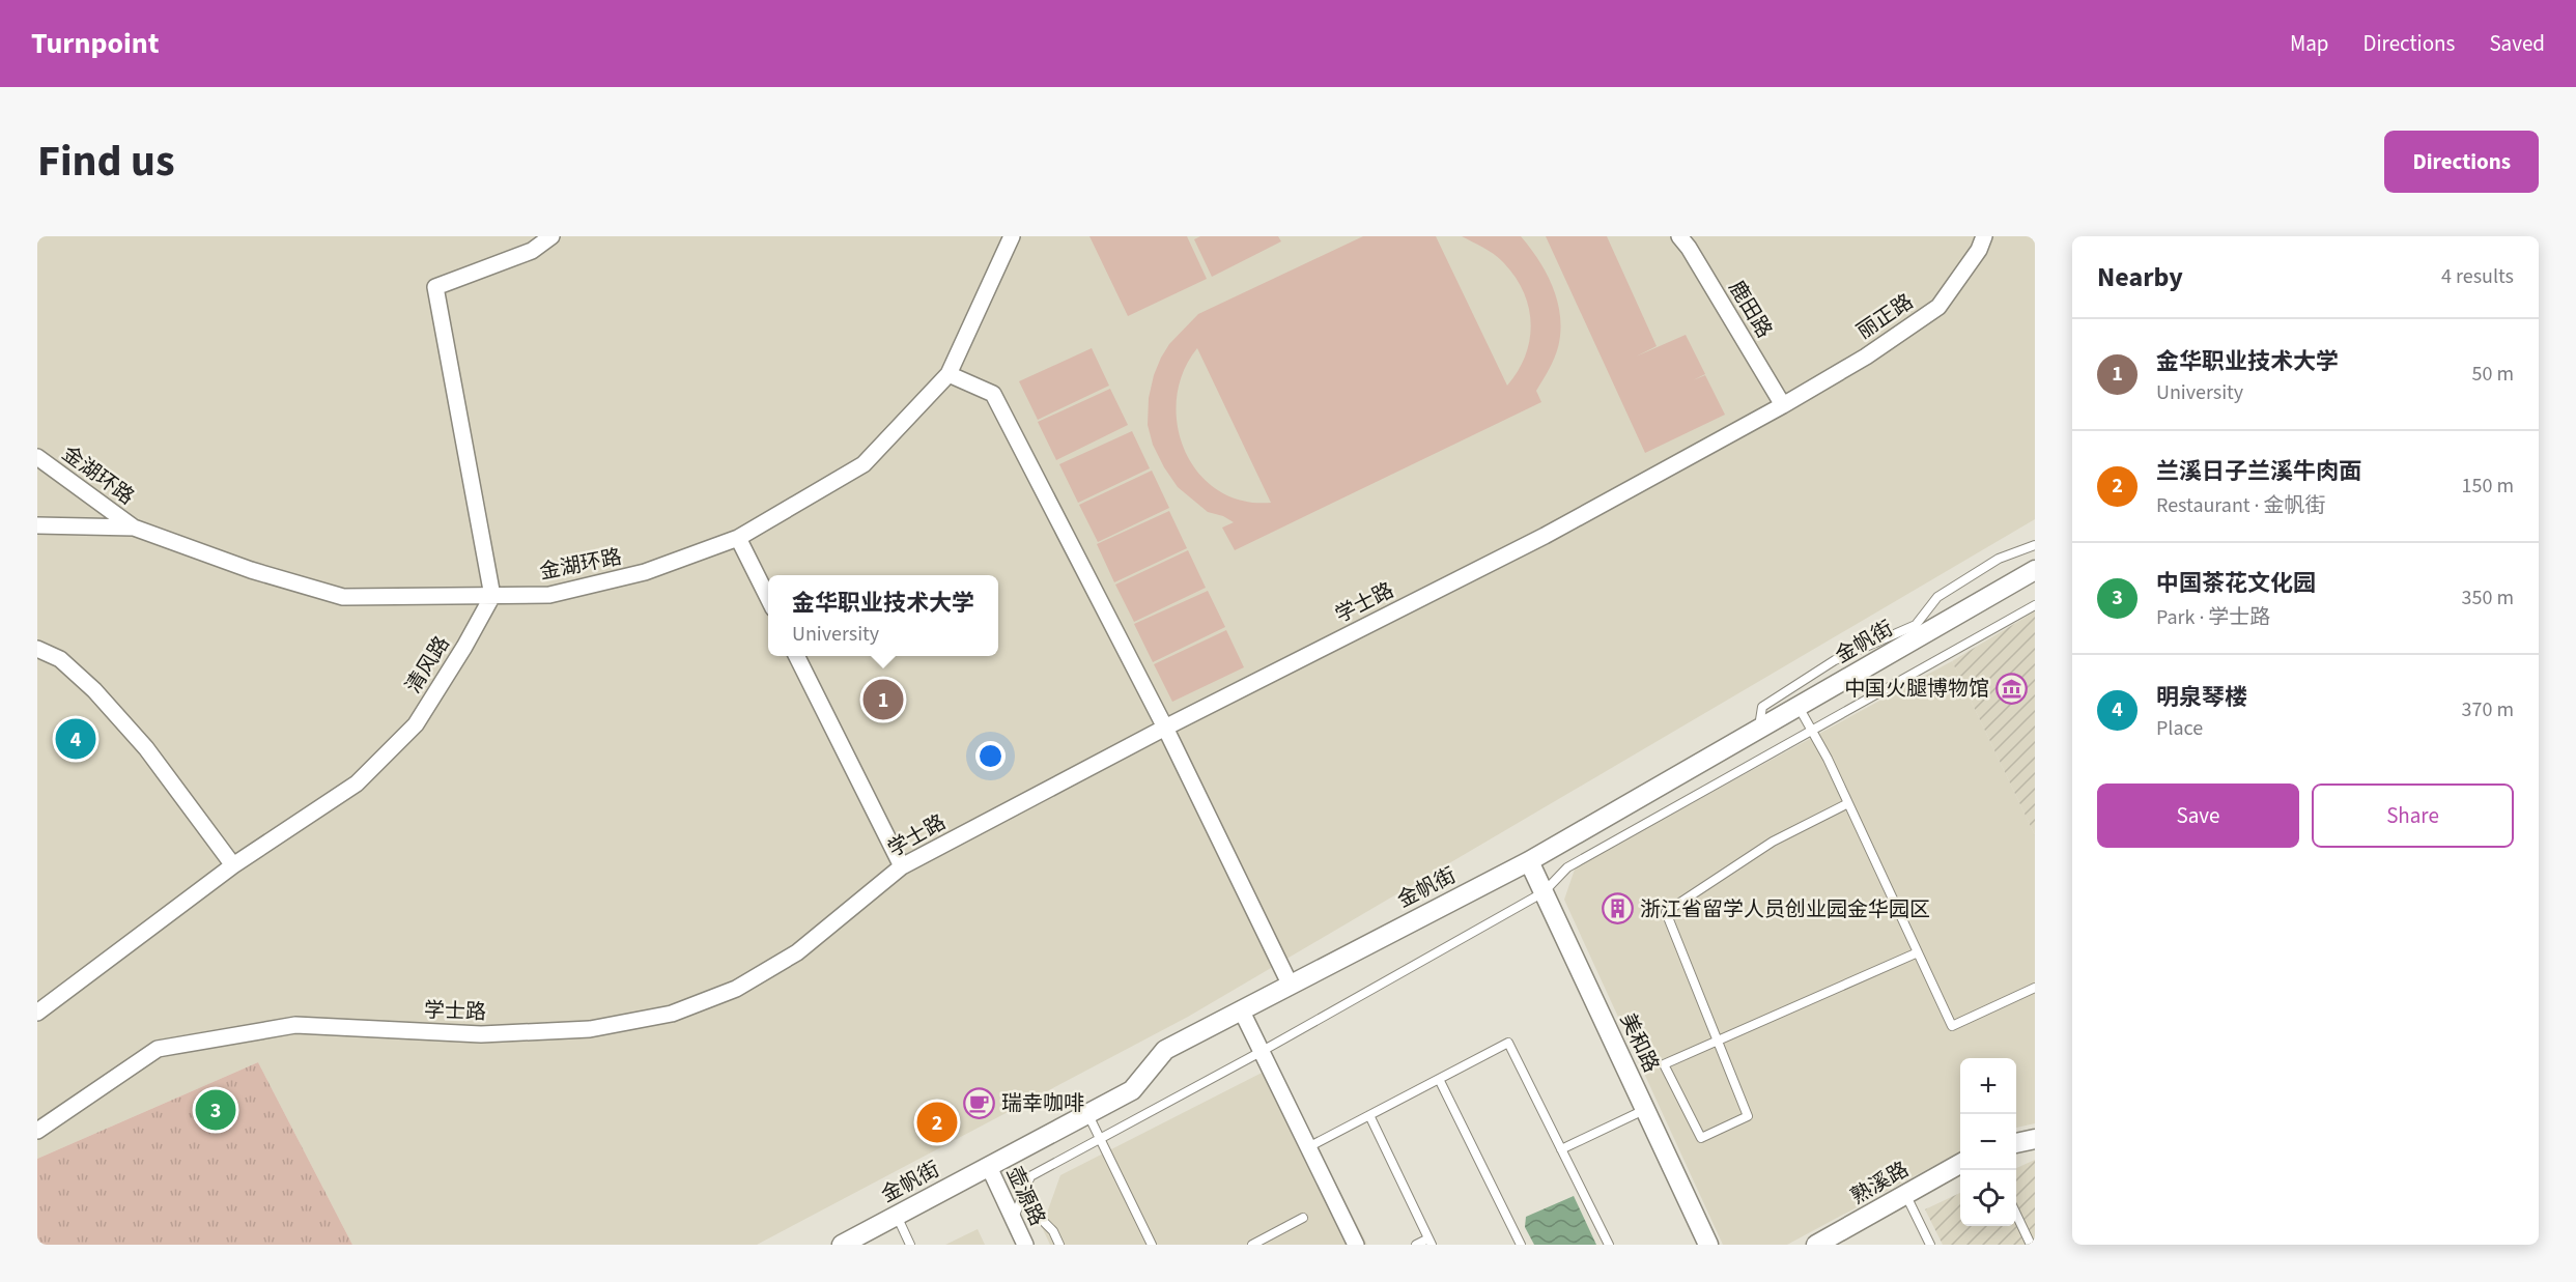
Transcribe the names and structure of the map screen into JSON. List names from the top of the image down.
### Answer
{
  "streets": {
    "street": [
      "鹿田路",
      "丽正路",
      "金湖环路",
      "学士路",
      "金帆街",
      "清风路",
      "美和路",
      "熟溪路",
      "壶源路"
    ]
  },
  "crossings": [
    ["鹿田路", "丽正路"],
    ["鹿田路", "学士路"],
    ["丽正路", "学士路"],
    ["金湖环路", "清风路"],
    ["金帆街", "美和路"],
    ["金帆街", "壶源路"]
  ],
  "places": {
    "museum": ["中国火腿博物馆"],
    "building": ["浙江省留学人员创业园金华园区"],
    "cafe": ["瑞幸咖啡"]
  },
  "page": {
    "header": "Turnpoint",
    "nav": ["Map", "Directions", "Saved"],
    "title": "Find us",
    "buttons": [
      "Directions",
      ["Save", "Share"]
    ],
    "heading": ["Nearby", "4 results"],
    "list": [
      {
        "mark": "1",
        "name": "金华职业技术大学",
        "note": "University",
        "value": "50 m"
      },
      {
        "mark": "2",
        "name": "兰溪日子兰溪牛肉面",
        "note": "Restaurant · 金帆街",
        "value": "150 m"
      },
      {
        "mark": "3",
        "name": "中国茶花文化园",
        "note": "Park · 学士路",
        "value": "350 m"
      },
      {
        "mark": "4",
        "name": "明泉琴楼",
        "note": "Place",
        "value": "370 m"
      }
    ],
    "popup": ["金华职业技术大学", "University"],
    "pins": [
      "1",
      "4",
      "3",
      "2"
    ],
    "map_buttons": ["+", "−"]
  }
}
